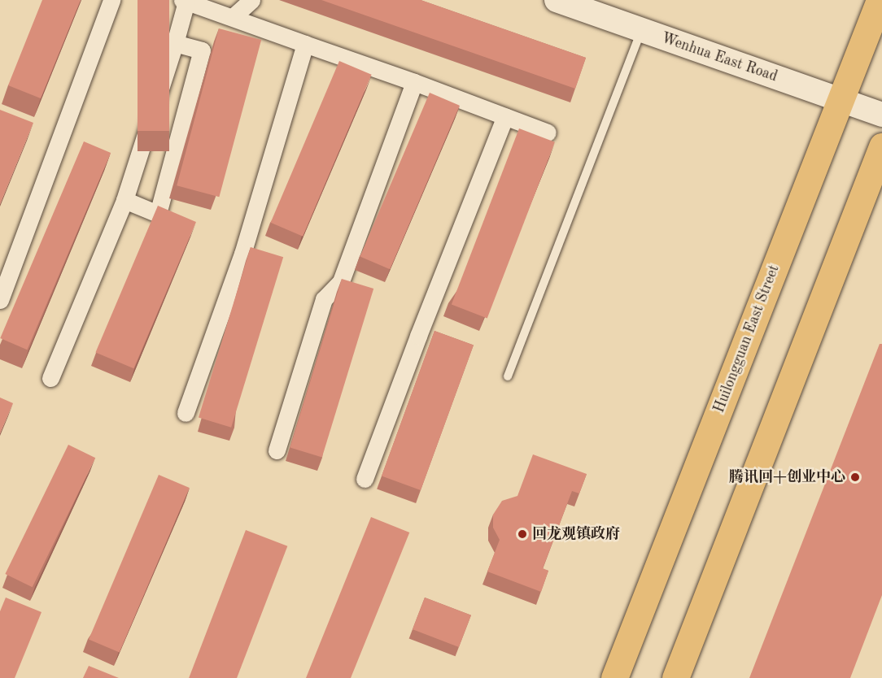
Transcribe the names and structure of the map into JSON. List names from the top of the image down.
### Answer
{
  "streets": {
    "main road": ["Huilongguan East Street"],
    "street": ["Wenhua East Road"]
  },
  "crossings": [
    ["Wenhua East Road", "Huilongguan East Street"]
  ],
  "places": ["腾讯回+创业中心", "回龙观镇政府"]
}
